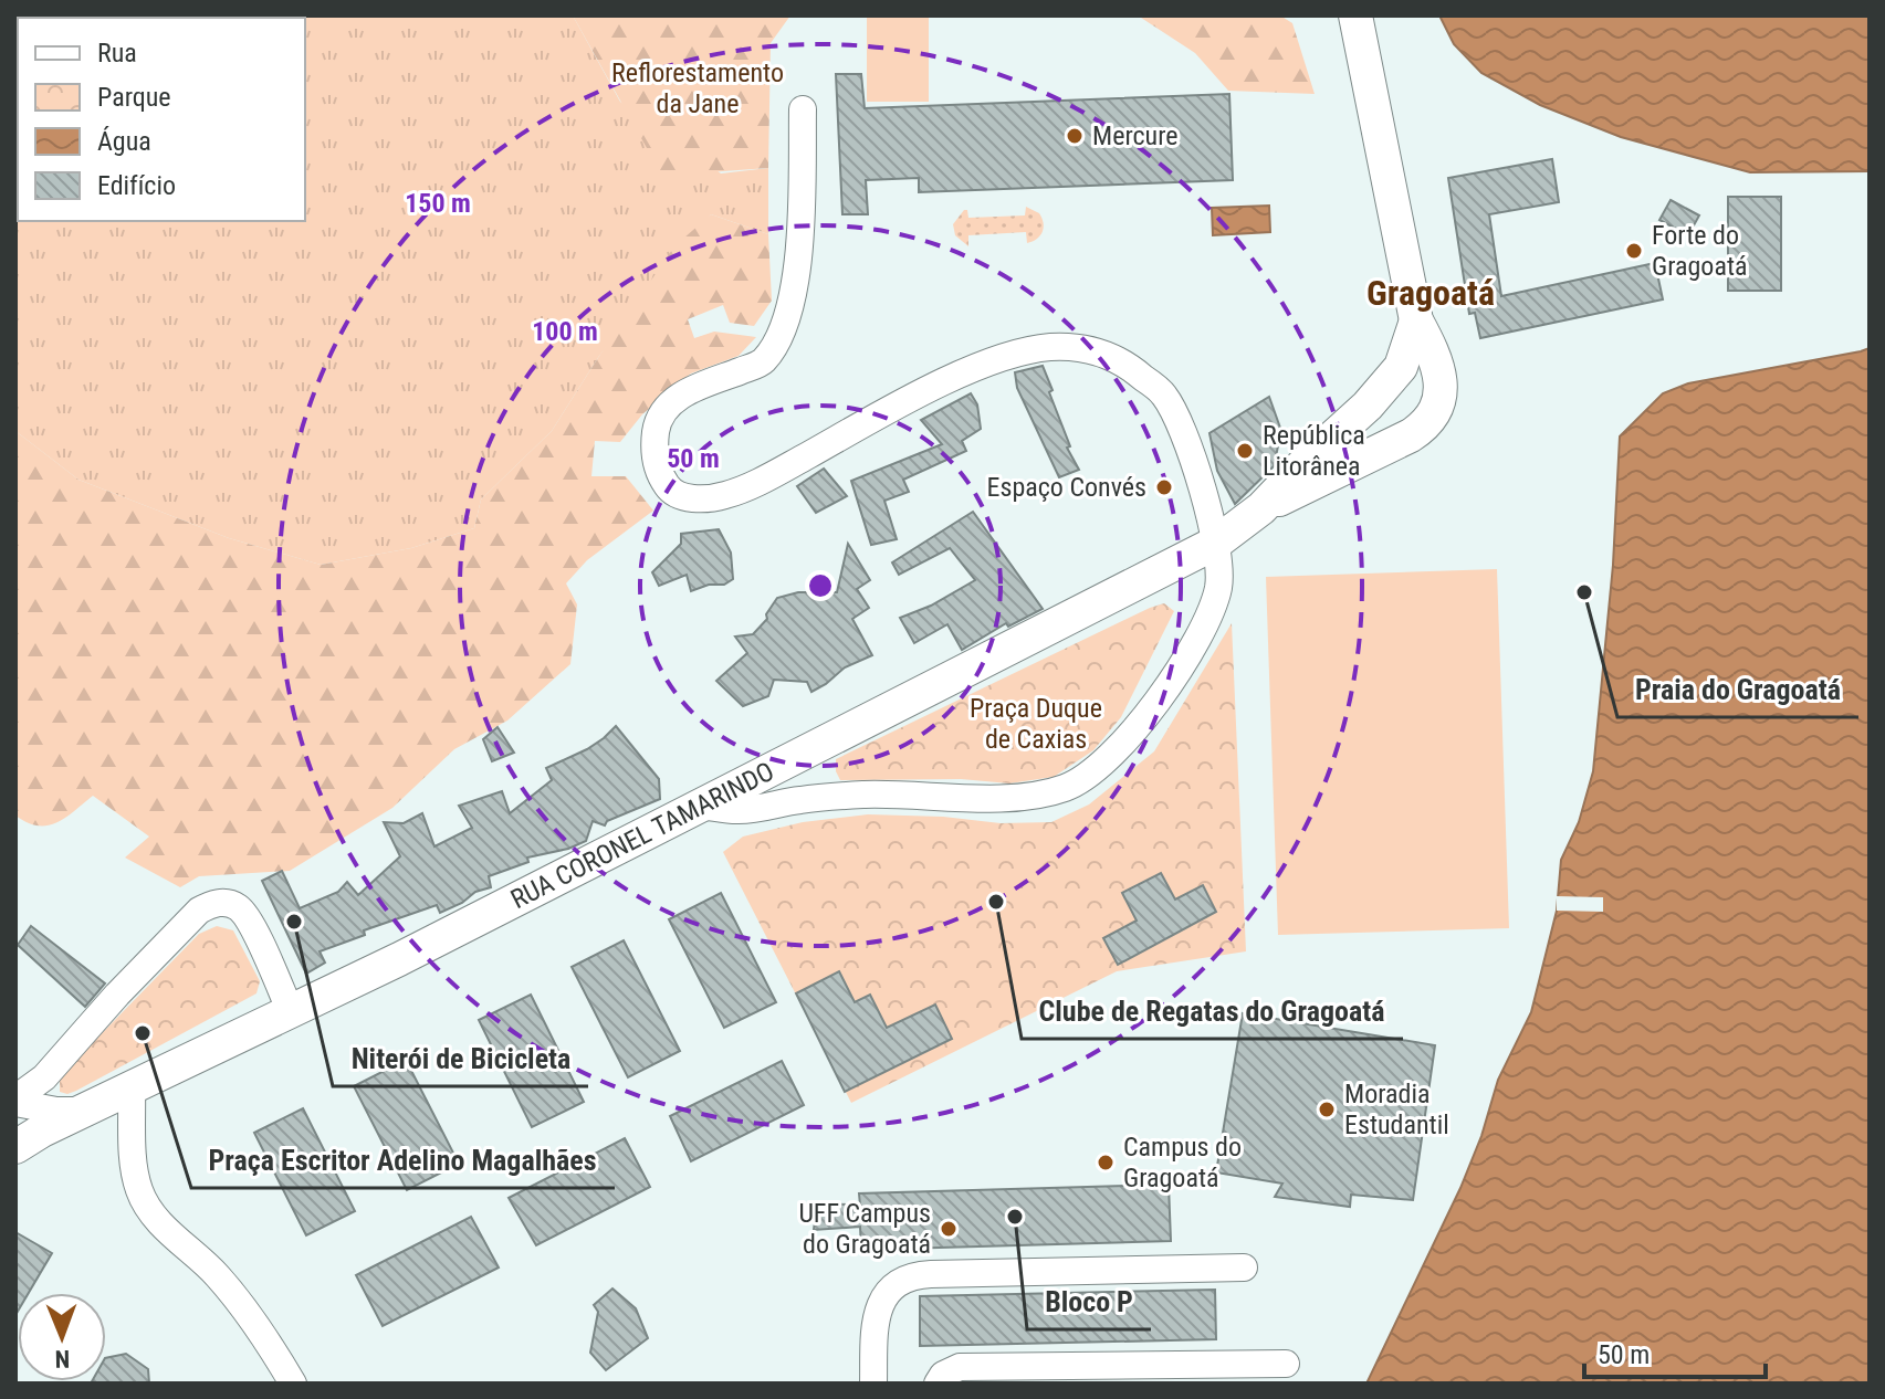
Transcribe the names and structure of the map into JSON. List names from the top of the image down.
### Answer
{
  "streets": {
    "main road": ["RUA CORONEL TAMARINDO"]
  },
  "districts": ["Gragoatá"],
  "parks": ["Reflorestamento da Jane", "Praça Duque de Caxias"],
  "places": [
    "Mercure",
    "Forte do Gragoatá",
    "República Litorânea",
    "Espaço Convés",
    "Praia do Gragoatá",
    "Clube de Regatas do Gragoatá",
    "Niterói de Bicicleta",
    "Praça Escritor Adelino Magalhães",
    "Moradia Estudantil",
    "Campus do Gragoatá",
    "Bloco P",
    "UFF Campus do Gragoatá"
  ],
  "legend": [
    "Rua",
    "Parque",
    "Água",
    "Edifício"
  ],
  "scale_bar": "50 m",
  "north": "bottom",
  "rings": ["150 m", "100 m", "50 m"]
}
